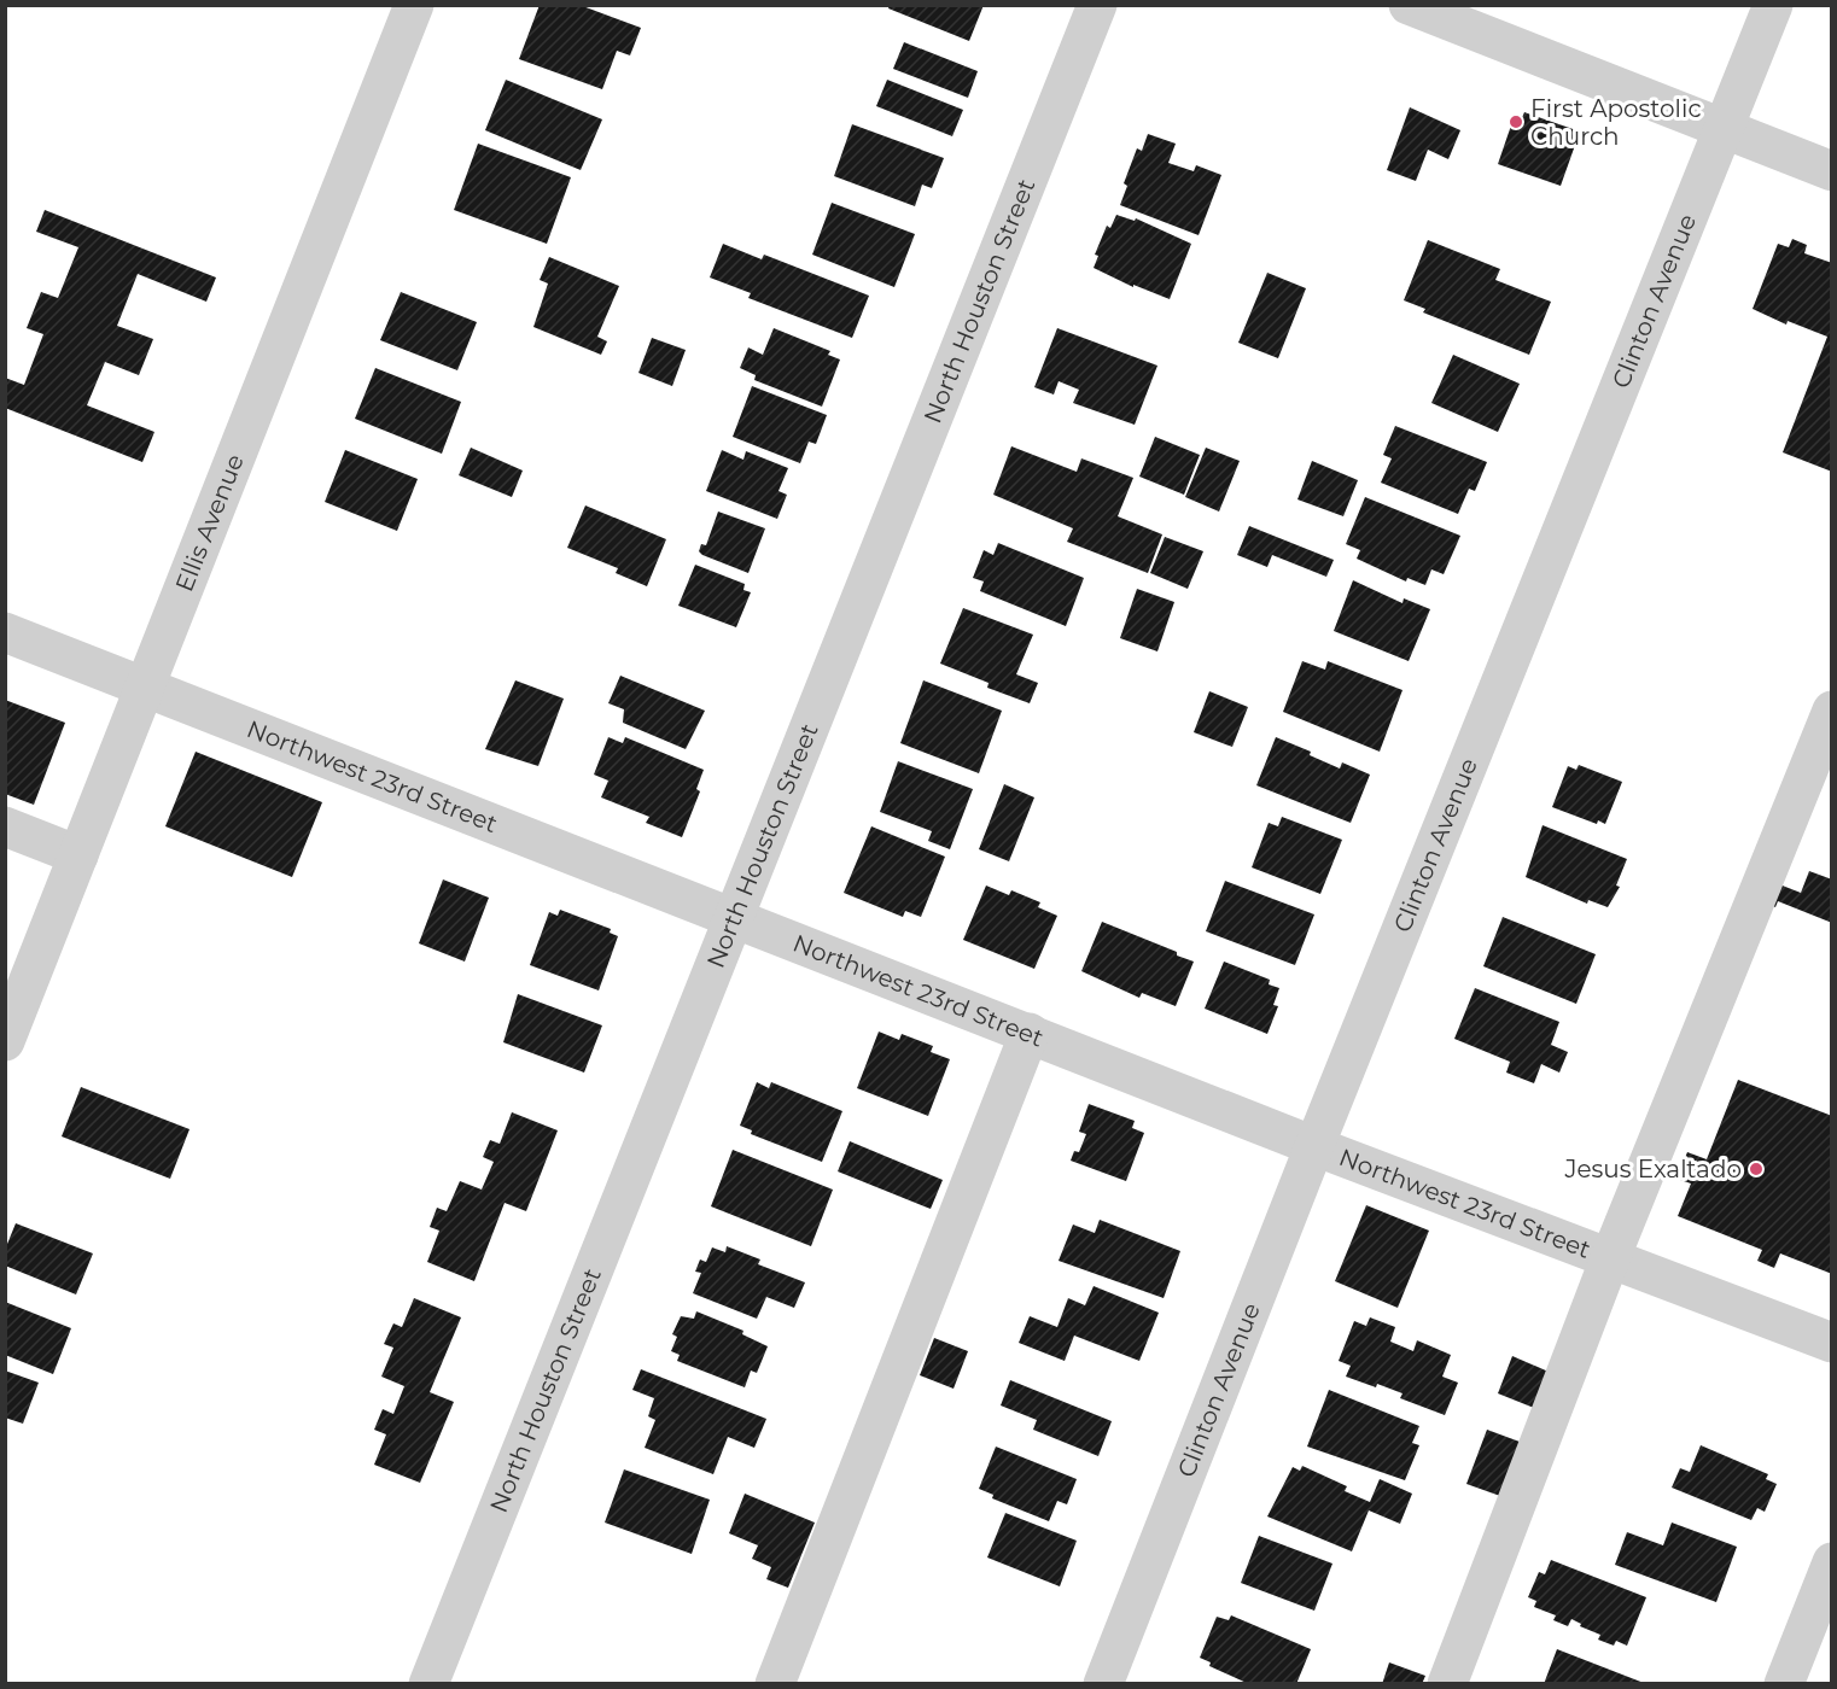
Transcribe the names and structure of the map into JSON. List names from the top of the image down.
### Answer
{
  "streets": {
    "street": [
      "North Houston Street",
      "Clinton Avenue",
      "Ellis Avenue",
      "Northwest 23rd Street"
    ]
  },
  "crossings": [
    ["North Houston Street", "Northwest 23rd Street"],
    ["Clinton Avenue", "Northwest 23rd Street"],
    ["Ellis Avenue", "Northwest 23rd Street"]
  ],
  "places": ["First Apostolic Church", "Jesus Exaltado"]
}
